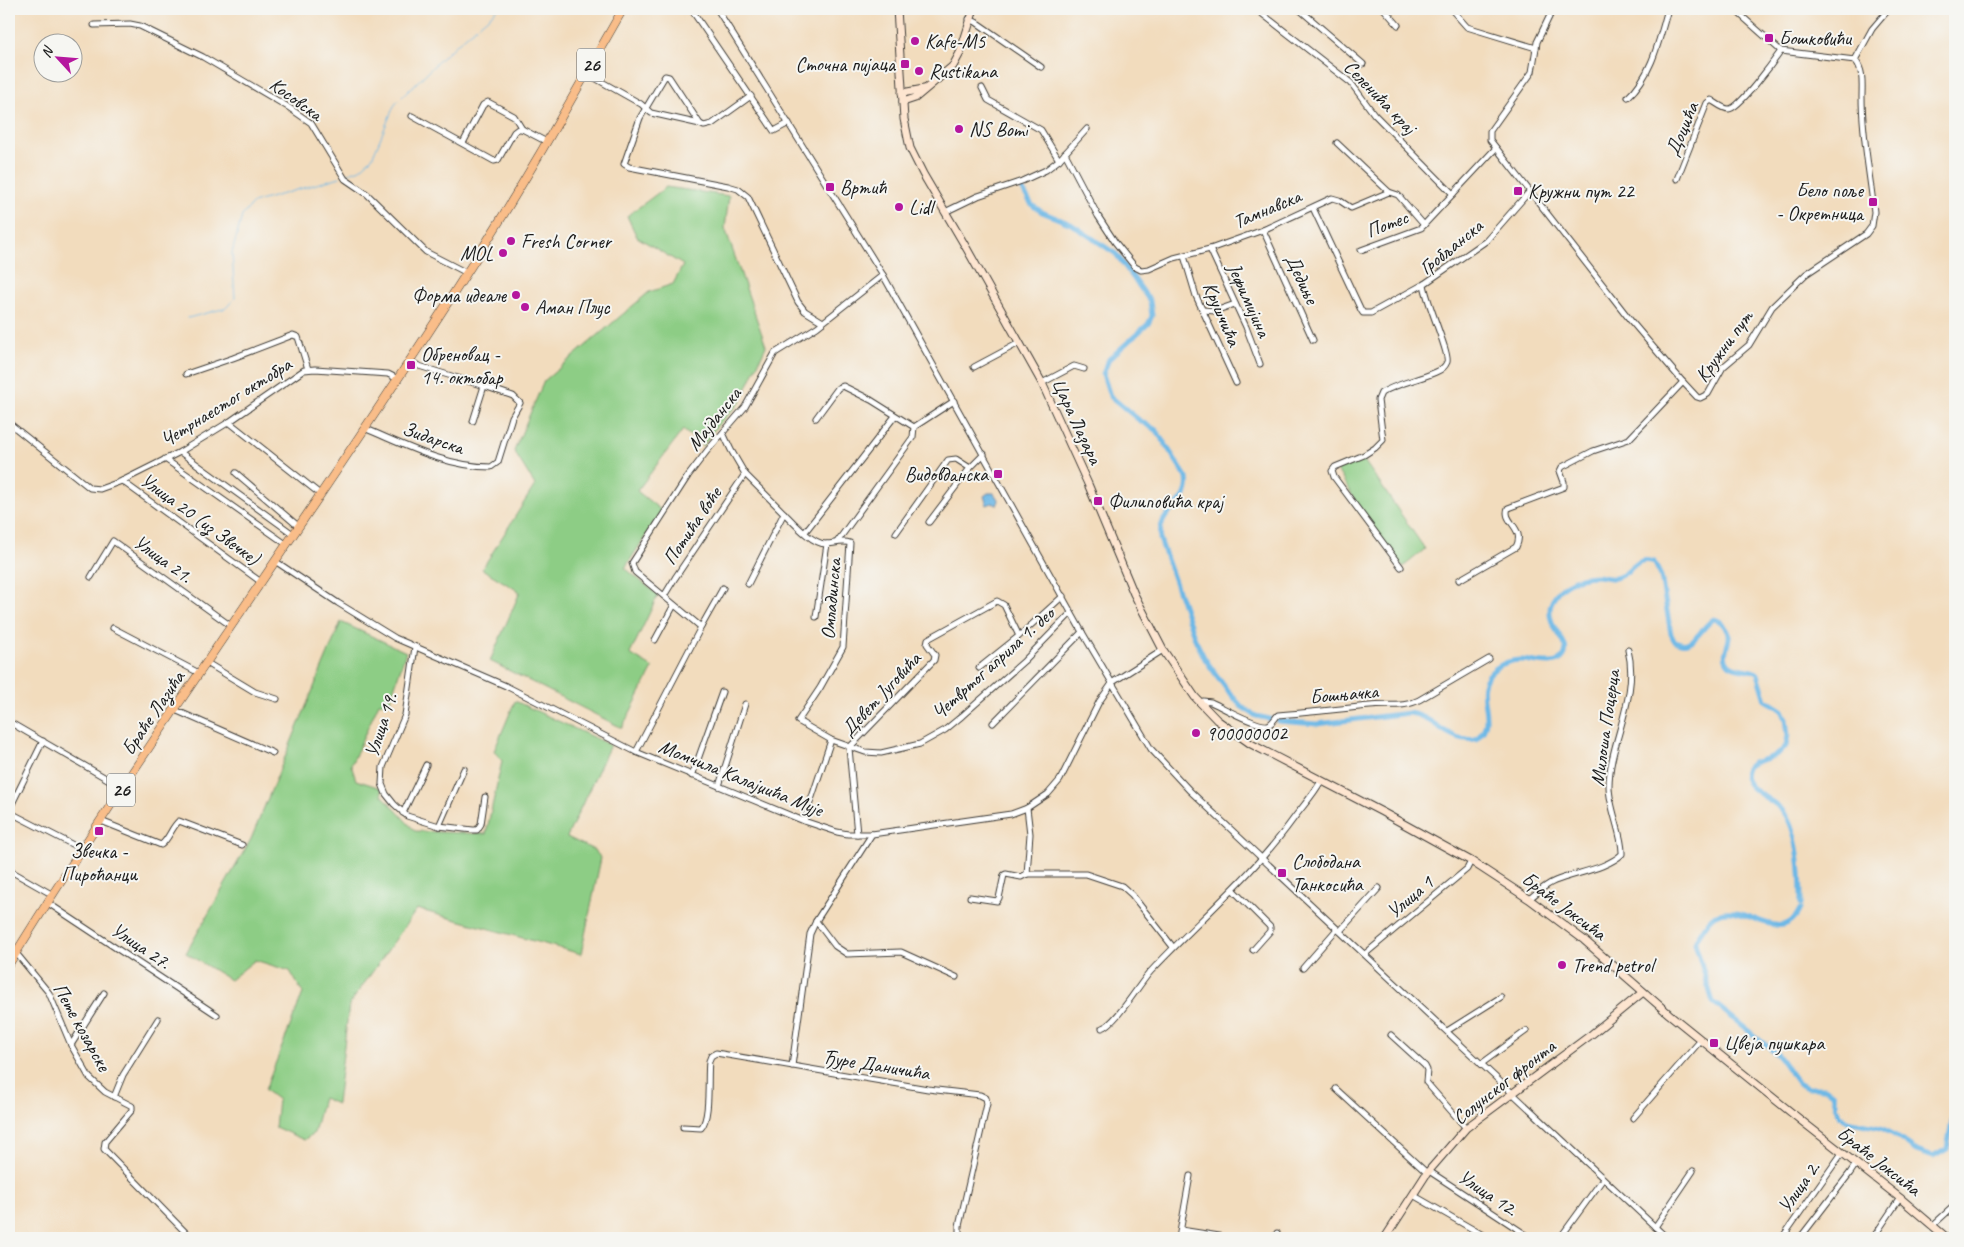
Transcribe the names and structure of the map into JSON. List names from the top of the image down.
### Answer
{
  "streets": {
    "main road": [
      "26",
      "Цара Лазара",
      "Браће Лазића",
      "Браће Јоксића",
      "Солунског фронта"
    ],
    "street": [
      "Селенића крај",
      "Косовска",
      "Доцића",
      "Тамнавска",
      "Потес",
      "Гробљанска",
      "Дедиње",
      "Јефимијина",
      "Крушчића",
      "Кружни пут",
      "Четрнаестог октобра",
      "Мајданска",
      "Зидарска",
      "Улица 20 (из Звечке)",
      "Потића воће",
      "Улица 21.",
      "Омладинска",
      "Четвртог априла 1. део",
      "Девет Југовића",
      "Бошњачка",
      "Улица 19.",
      "Милоша Поцерца",
      "Момчила Калајџића Мује",
      "Улица 1",
      "Улица 27.",
      "Пете козарске",
      "Ђуре Даничића",
      "Улица 2.",
      "Улица 12."
    ]
  },
  "crossings": [
    ["26", "Косовска"],
    ["26", "Четрнаестог октобра"],
    ["26", "Зидарска"],
    ["26", "Улица 20 (из Звечке)"],
    ["26", "Браће Лазића"],
    ["26", "Момчила Калајџића Мује"],
    ["Тамнавска", "Дедиње"],
    ["Тамнавска", "Јефимијина"],
    ["Тамнавска", "Крушчића"],
    ["Гробљанска", "Кружни пут"],
    ["Четрнаестог октобра", "Улица 20 (из Звечке)"],
    ["Мајданска", "Потића воће"],
    ["Цара Лазара", "Бошњачка"],
    ["Цара Лазара", "Момчила Калајџића Мује"],
    ["Цара Лазара", "Браће Јоксића"],
    ["Улица 20 (из Звечке)", "Браће Лазића"],
    ["Потића воће", "Омладинска"],
    ["Улица 21.", "Браће Лазића"],
    ["Омладинска", "Четвртог априла 1. део"],
    ["Омладинска", "Девет Југовића"],
    ["Четвртог априла 1. део", "Девет Југовића"],
    ["Девет Југовића", "Момчила Калајџића Мује"],
    ["Бошњачка", "Браће Јоксића"],
    ["Браће Лазића", "Улица 27."],
    ["Браће Лазића", "Пете козарске"],
    ["Улица 19.", "Момчила Калајџића Мује"],
    ["Милоша Поцерца", "Браће Јоксића"],
    ["Улица 1", "Браће Јоксића"],
    ["Браће Јоксића", "Солунског фронта"],
    ["Браће Јоксића", "Улица 2."],
    ["Солунског фронта", "Улица 12."]
  ],
  "places": {
    "transit": [
      "Бошковићи",
      "Сточна пијаца",
      "Вртић",
      "Кружни пут 22",
      "Бело поље - Окретница",
      "Обреновац - 14. октобар",
      "Видовданска",
      "Филиповића крај",
      "Звечка - Пироћанци",
      "Слободана Танкосића",
      "Цвеја пушкара"
    ],
    "other": [
      "Kafe-M5",
      "Rustikana",
      "NS Bomi",
      "Lidl",
      "Fresh Corner",
      "MOL",
      "Форма идеале",
      "Аман Плус",
      "900000002",
      "Trend petrol"
    ]
  },
  "north": "top left"
}
